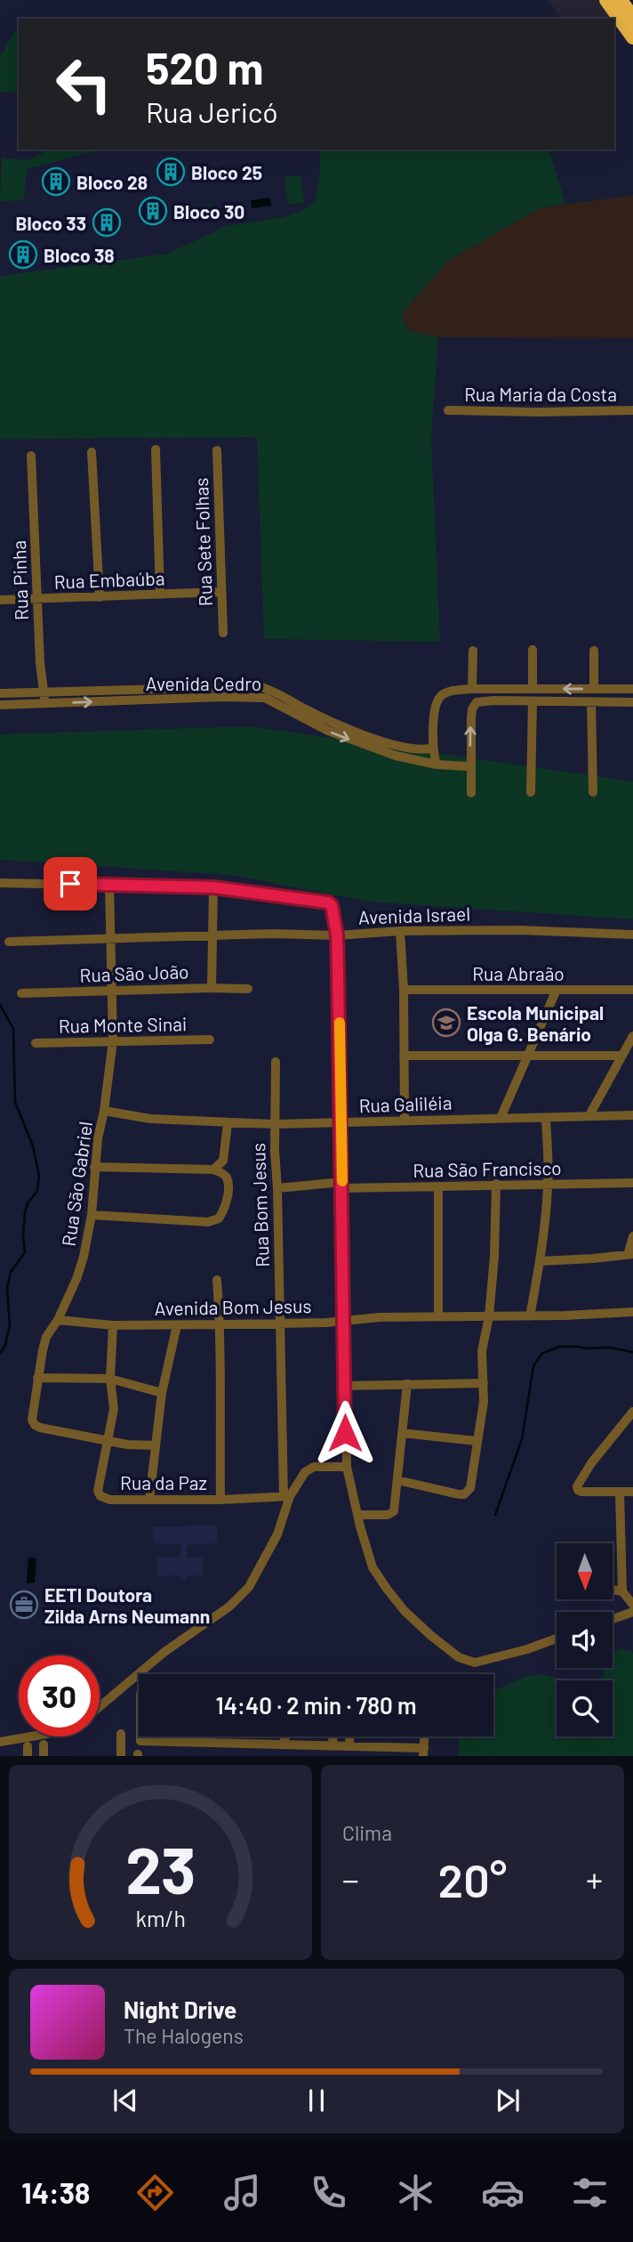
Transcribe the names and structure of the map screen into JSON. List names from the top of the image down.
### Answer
{
  "streets": {
    "street": [
      "Rua Maria da Costa",
      "Rua Sete Folhas",
      "Rua Embaúba",
      "Rua Pinha",
      "Avenida Cedro",
      "Avenida Israel",
      "Rua São João",
      "Rua Abraão",
      "Rua Monte Sinai",
      "Rua Galiléia",
      "Rua São Francisco",
      "Rua São Gabriel",
      "Rua Bom Jesus",
      "Avenida Bom Jesus",
      "Rua da Paz"
    ]
  },
  "crossings": [
    ["Rua Sete Folhas", "Rua Embaúba"],
    ["Rua Embaúba", "Rua Pinha"],
    ["Rua Pinha", "Avenida Cedro"],
    ["Avenida Israel", "Rua São Gabriel"],
    ["Rua São João", "Rua São Gabriel"],
    ["Rua Monte Sinai", "Rua São Gabriel"],
    ["Rua Galiléia", "Rua São Gabriel"],
    ["Rua Galiléia", "Rua Bom Jesus"],
    ["Rua São Francisco", "Rua Bom Jesus"],
    ["Rua São Gabriel", "Avenida Bom Jesus"],
    ["Rua São Gabriel", "Rua da Paz"],
    ["Rua Bom Jesus", "Avenida Bom Jesus"],
    ["Rua Bom Jesus", "Rua da Paz"],
    ["Avenida Bom Jesus", "Rua da Paz"]
  ],
  "places": {
    "building": [
      "Bloco 25",
      "Bloco 28",
      "Bloco 30",
      "Bloco 33",
      "Bloco 38"
    ],
    "school or university": ["Escola Municipal Olga G. Benário"],
    "office": ["EETI Doutora Zilda Arns Neumann"]
  },
  "north": "bottom",
  "page": {
    "turn": ["520 m", "Rua Jericó"],
    "limit": "30",
    "trip": "14:40 · 2 min · 780 m",
    "tile": "Clima",
    "heat": ["−", "20°", "+"],
    "song": ["Night Drive", "The Halogens"],
    "tabs": "14:38",
    "gauge": ["23", "km/h"]
  }
}
